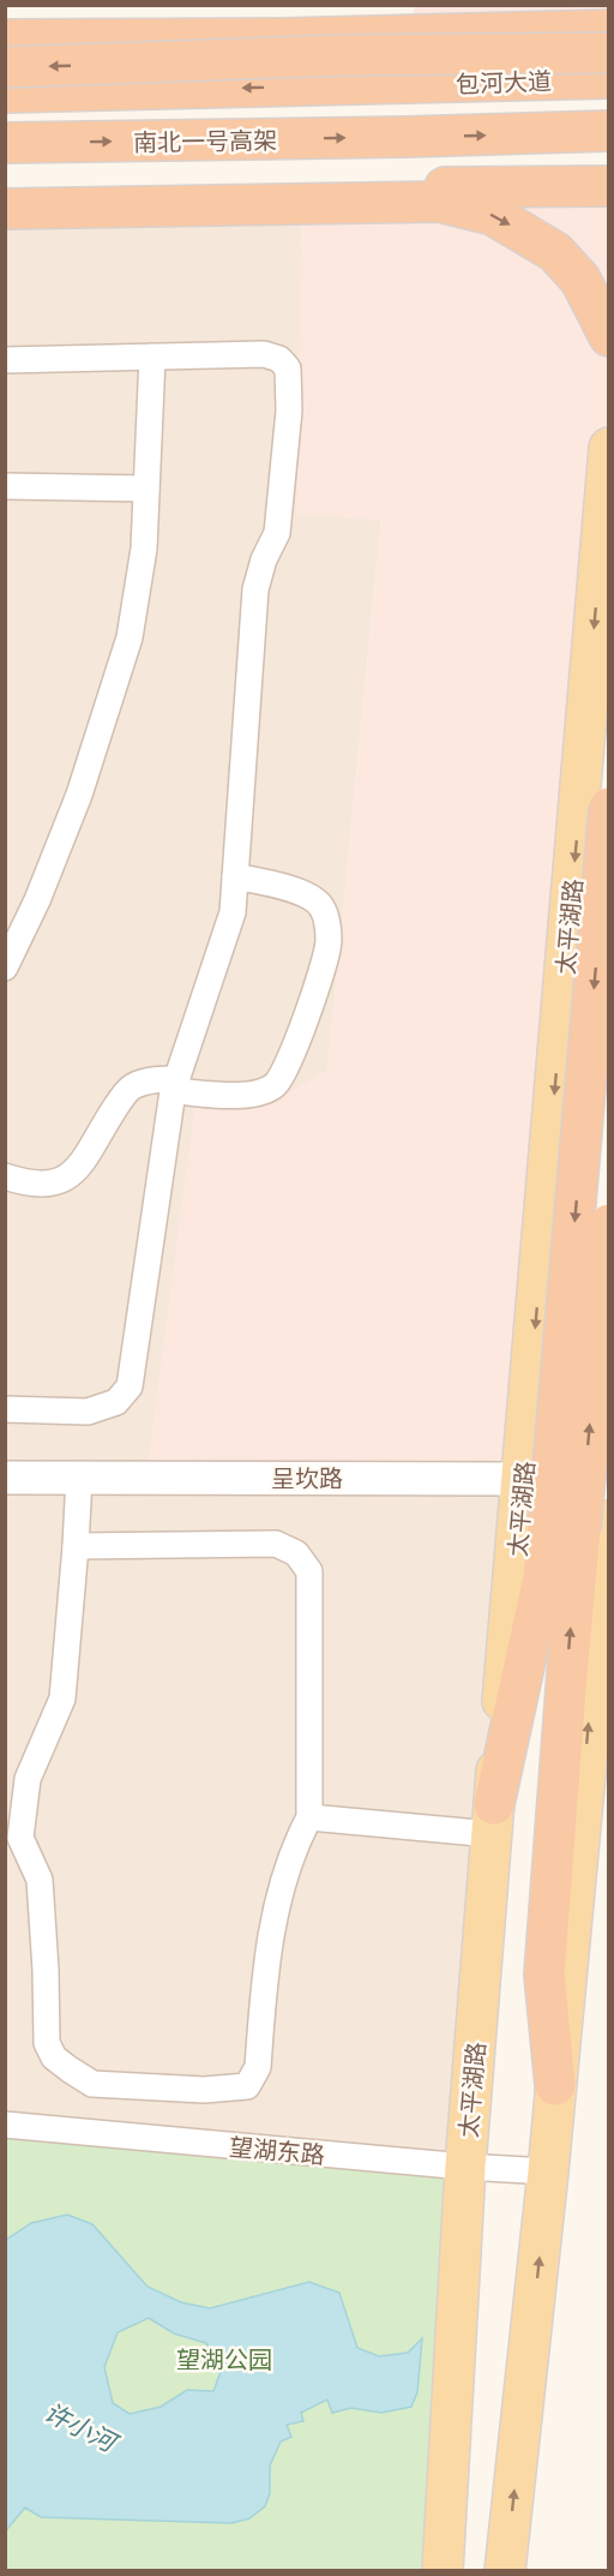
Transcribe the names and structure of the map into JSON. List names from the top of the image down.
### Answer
{
  "streets": {
    "highway": ["包河大道", "南北一号高架"],
    "main road": ["太平湖路"],
    "street": ["呈坎路", "望湖东路"]
  },
  "crossings": [
    ["太平湖路", "呈坎路"],
    ["太平湖路", "望湖东路"]
  ],
  "one_way": ["太平湖路"],
  "water": ["许小河"],
  "parks": ["望湖公园"]
}
